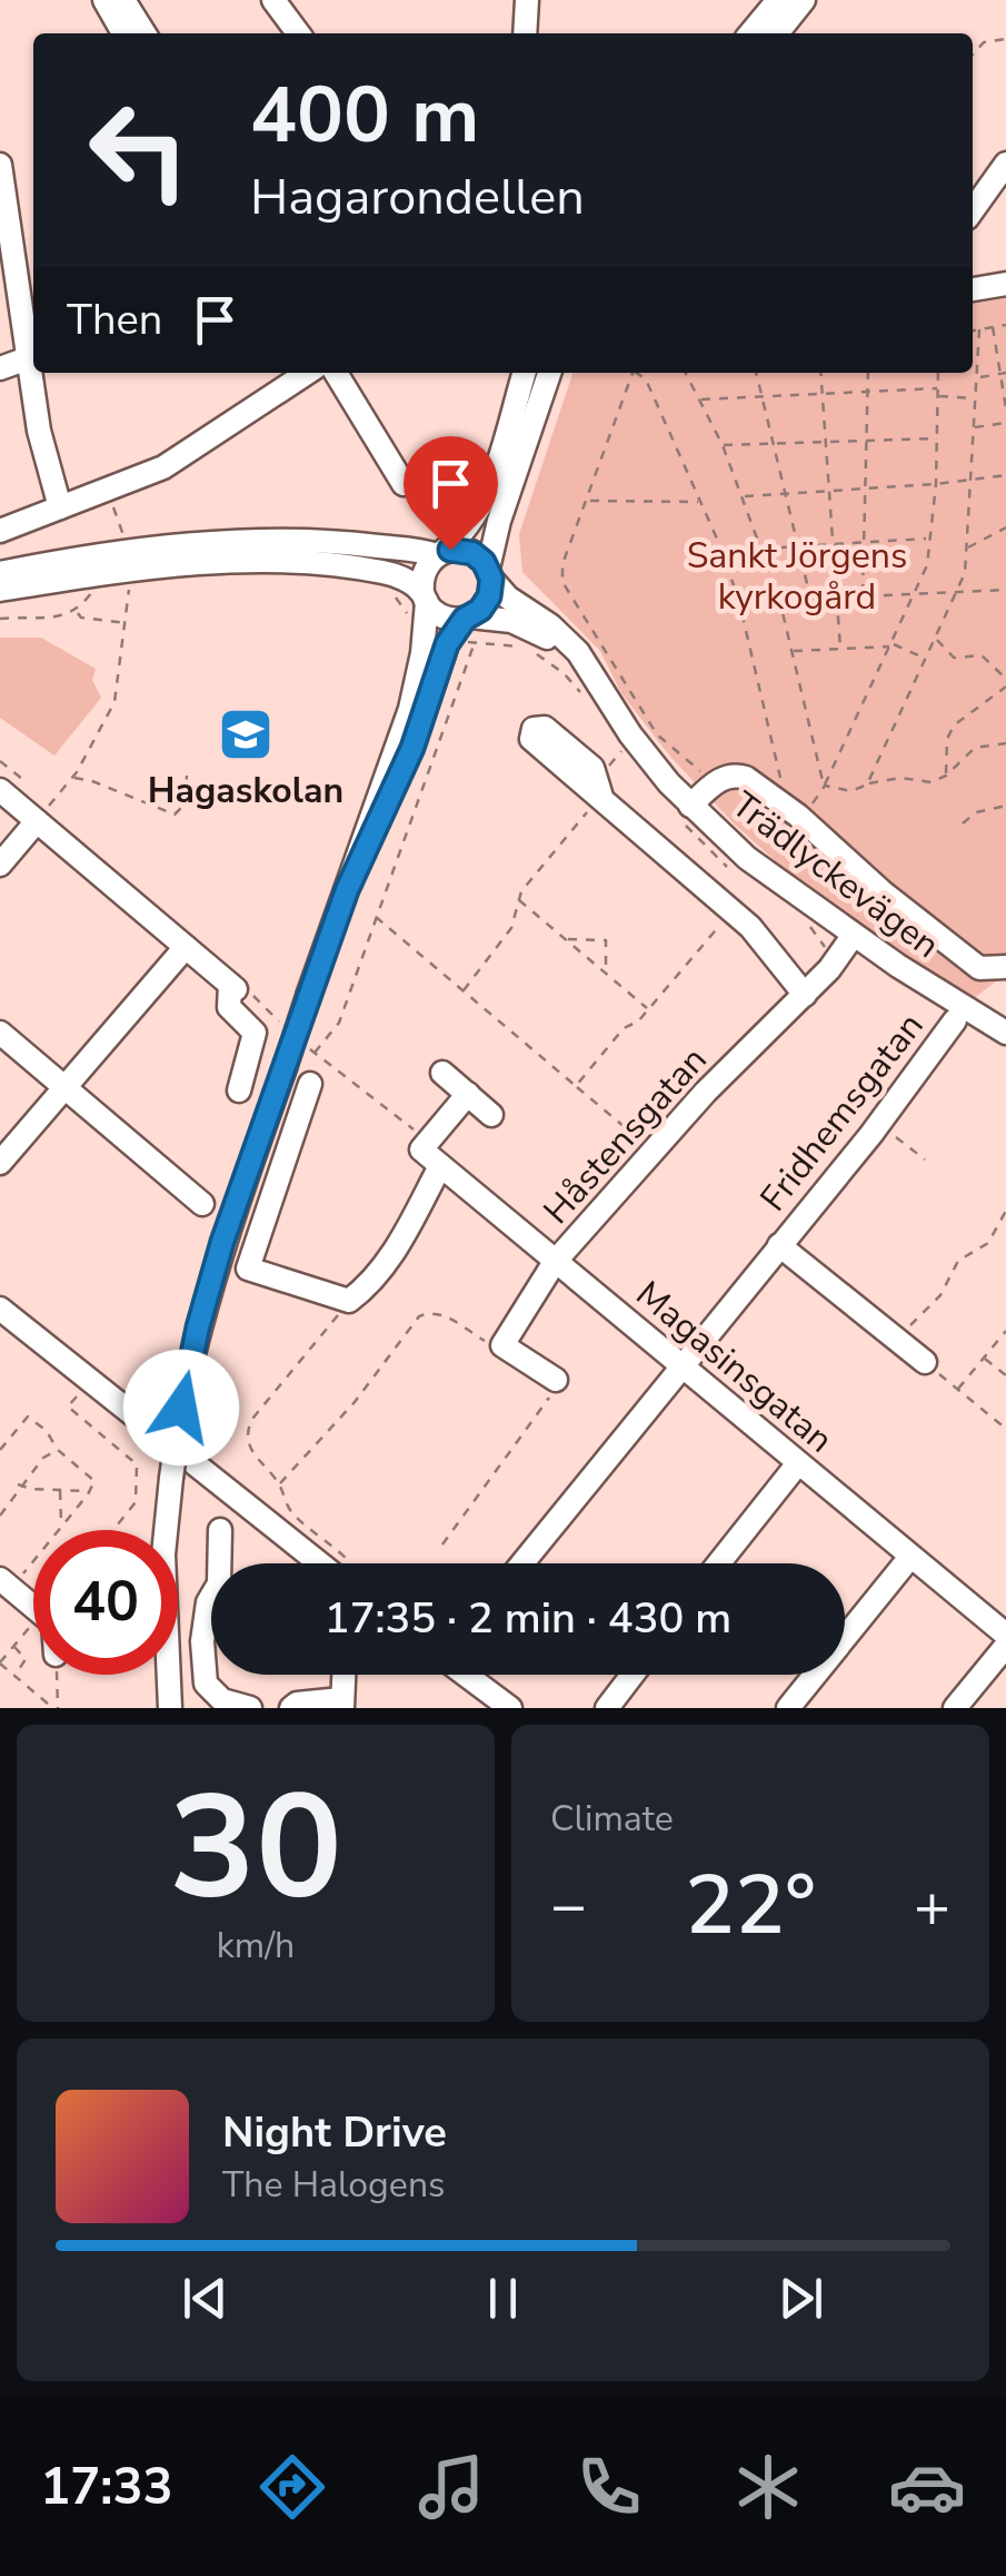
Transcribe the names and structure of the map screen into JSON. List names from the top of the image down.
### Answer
{
  "streets": {
    "street": [
      "Trädlyckevägen",
      "Fridhemsgatan",
      "Håstensgatan",
      "Magasinsgatan"
    ]
  },
  "crossings": [
    ["Trädlyckevägen", "Håstensgatan"],
    ["Fridhemsgatan", "Magasinsgatan"],
    ["Håstensgatan", "Magasinsgatan"]
  ],
  "parks": ["Sankt Jörgens kyrkogård"],
  "places": {
    "school or university": ["Hagaskolan"]
  },
  "page": {
    "turn": ["400 m", "Hagarondellen"],
    "then": "Then",
    "limit": "40",
    "trip": "17:35 · 2 min · 430 m",
    "tile": [
      ["30", "km/h"],
      "Climate"
    ],
    "heat": ["−", "22°", "+"],
    "song": ["Night Drive", "The Halogens"],
    "tabs": "17:33"
  }
}
